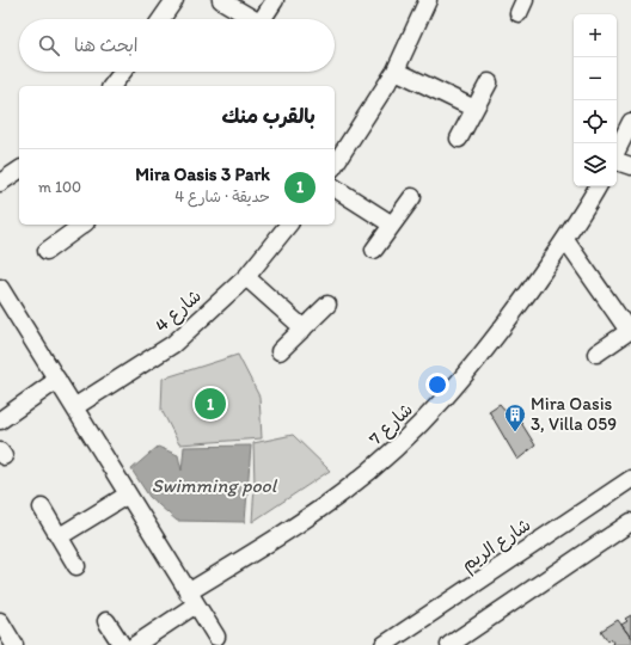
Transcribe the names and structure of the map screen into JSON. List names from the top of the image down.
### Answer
{
  "streets": {
    "street": ["شارع 4", "شارع 7", "شارع الريم"]
  },
  "water": ["Swimming pool"],
  "places": {
    "building": ["Mira Oasis 3, Villa 059"]
  },
  "page": {
    "map_buttons": ["+", "−"],
    "search": "ابحث هنا",
    "heading": "بالقرب منك",
    "list": [
      {
        "mark": "1",
        "name": "Mira Oasis 3 Park",
        "note": "حديقة · شارع 4",
        "value": "100 m"
      }
    ],
    "pins": "1"
  }
}
